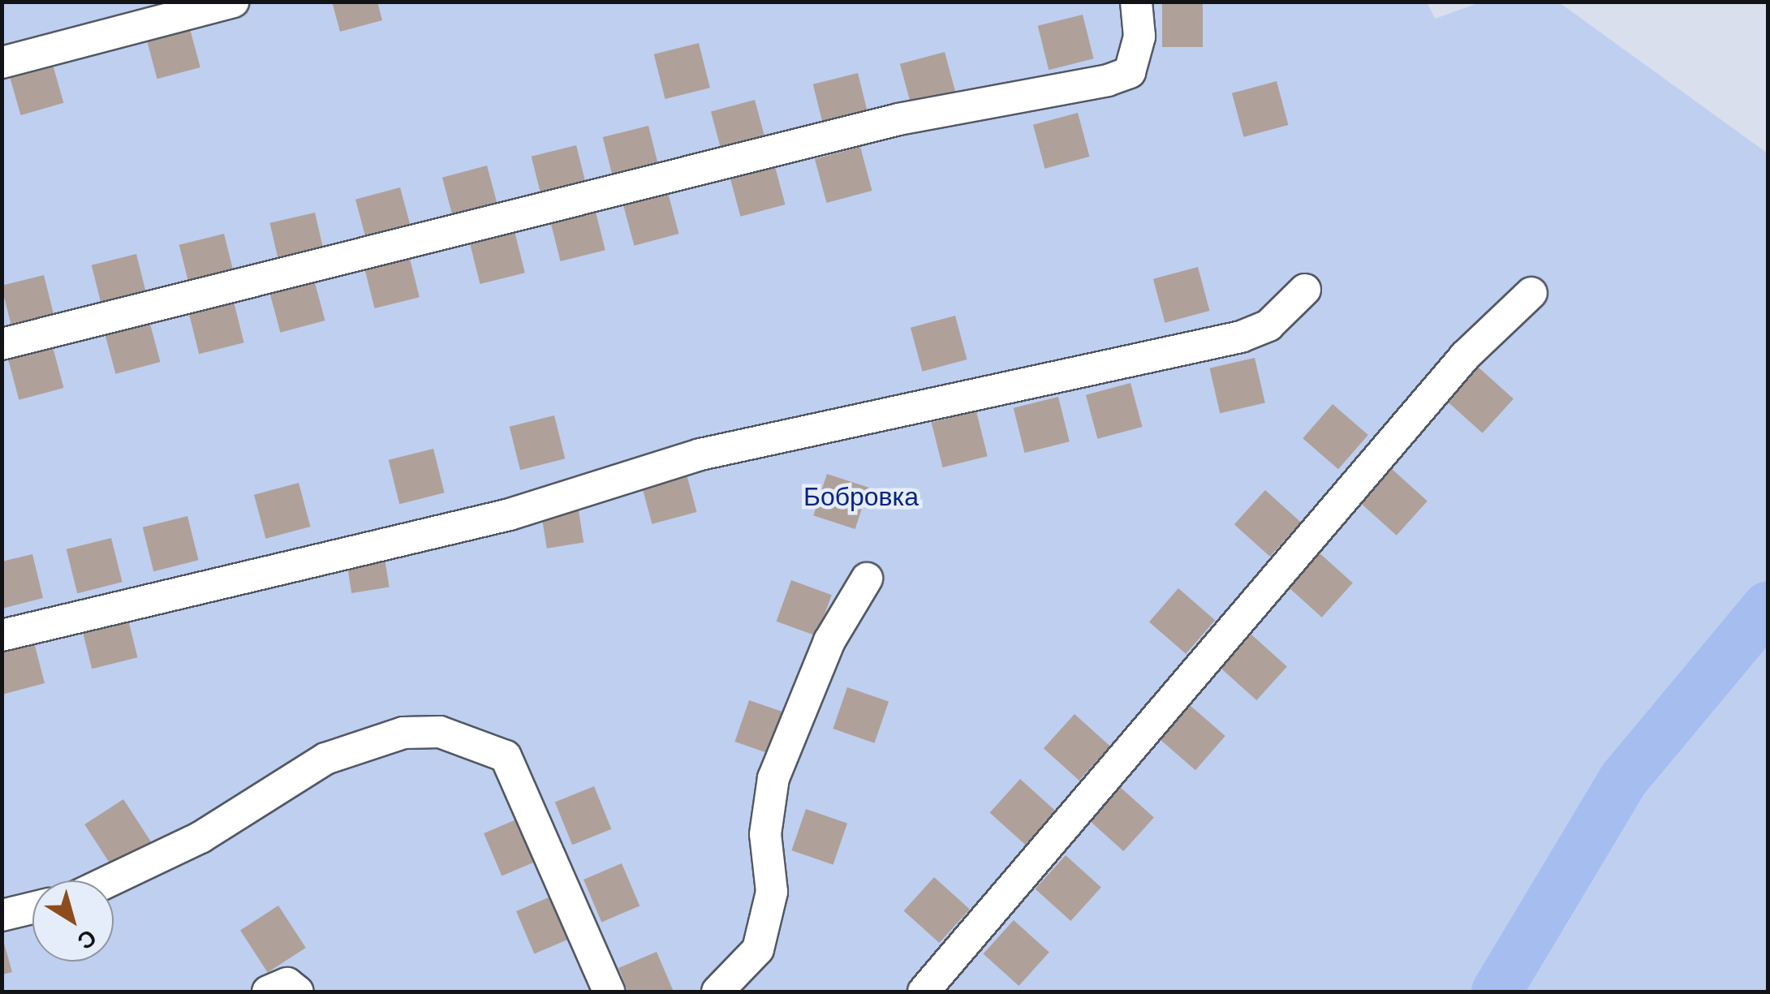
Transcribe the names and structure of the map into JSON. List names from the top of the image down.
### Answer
{
  "parks": ["Бобровка"],
  "north": "bottom right"
}
